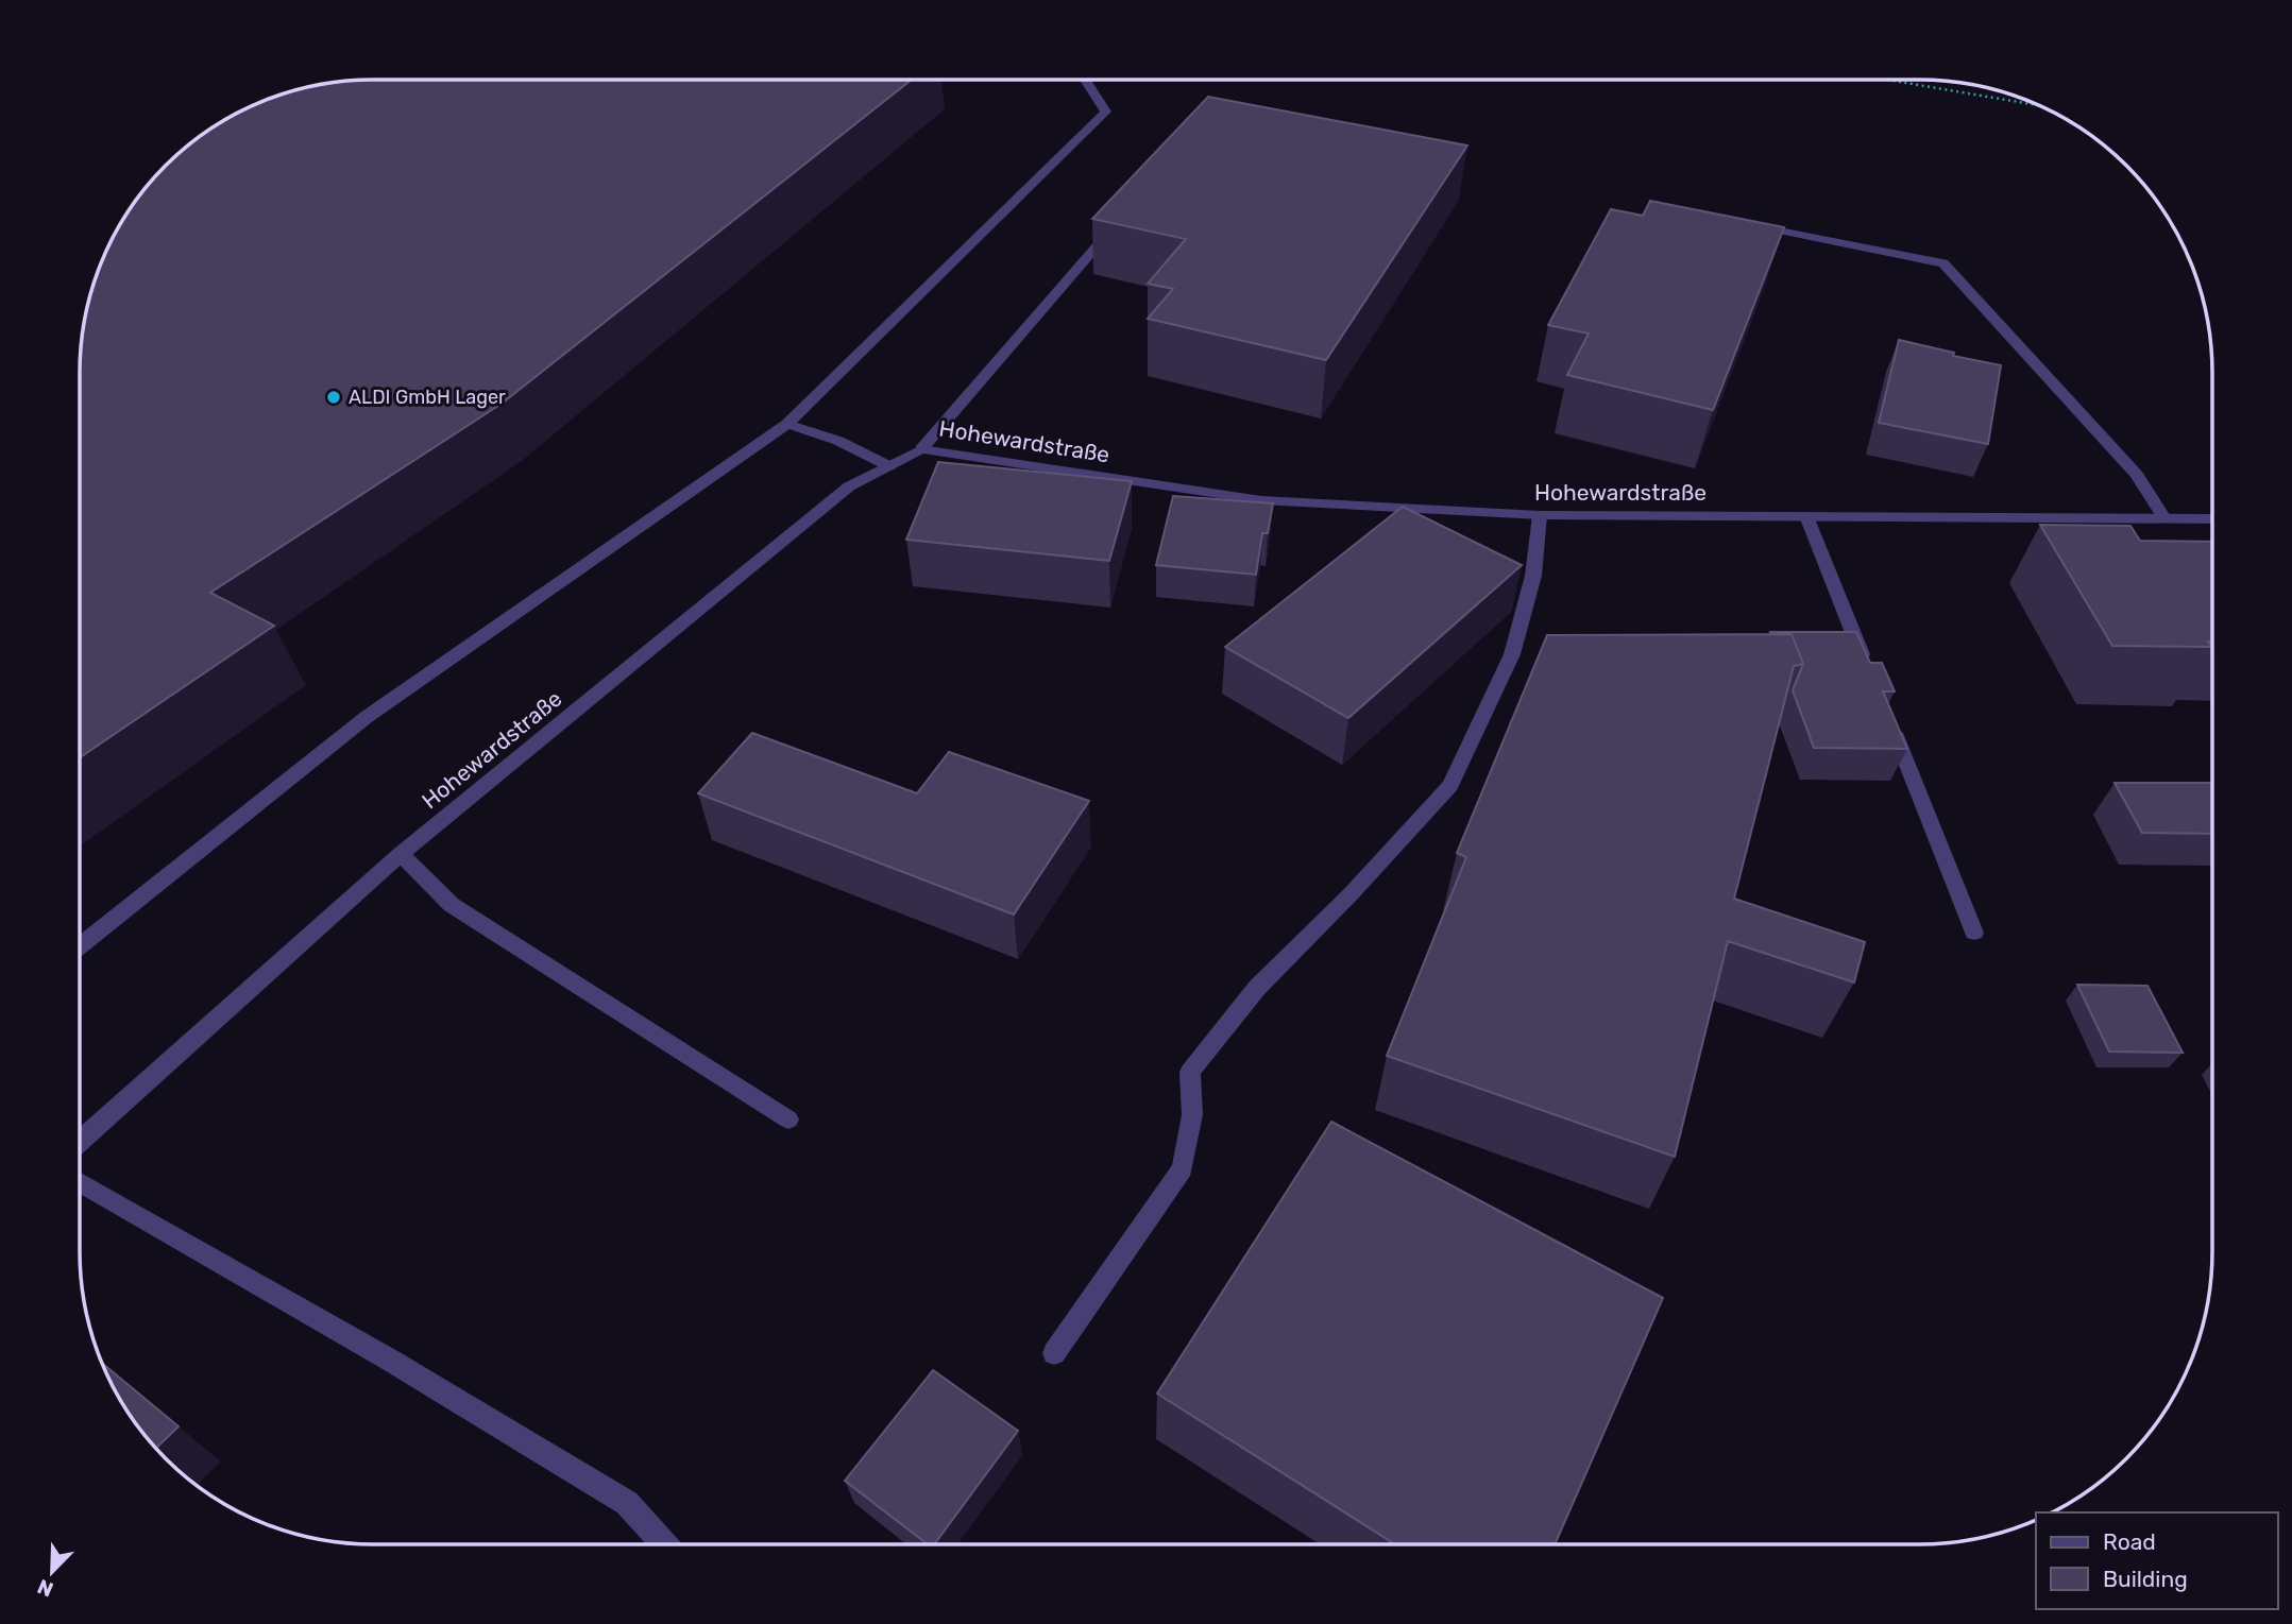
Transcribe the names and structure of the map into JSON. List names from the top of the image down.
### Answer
{
  "streets": {
    "street": ["Hohewardstraße"]
  },
  "places": ["ALDI GmbH Lager"],
  "legend": ["Road", "Building"],
  "north": "bottom left"
}
